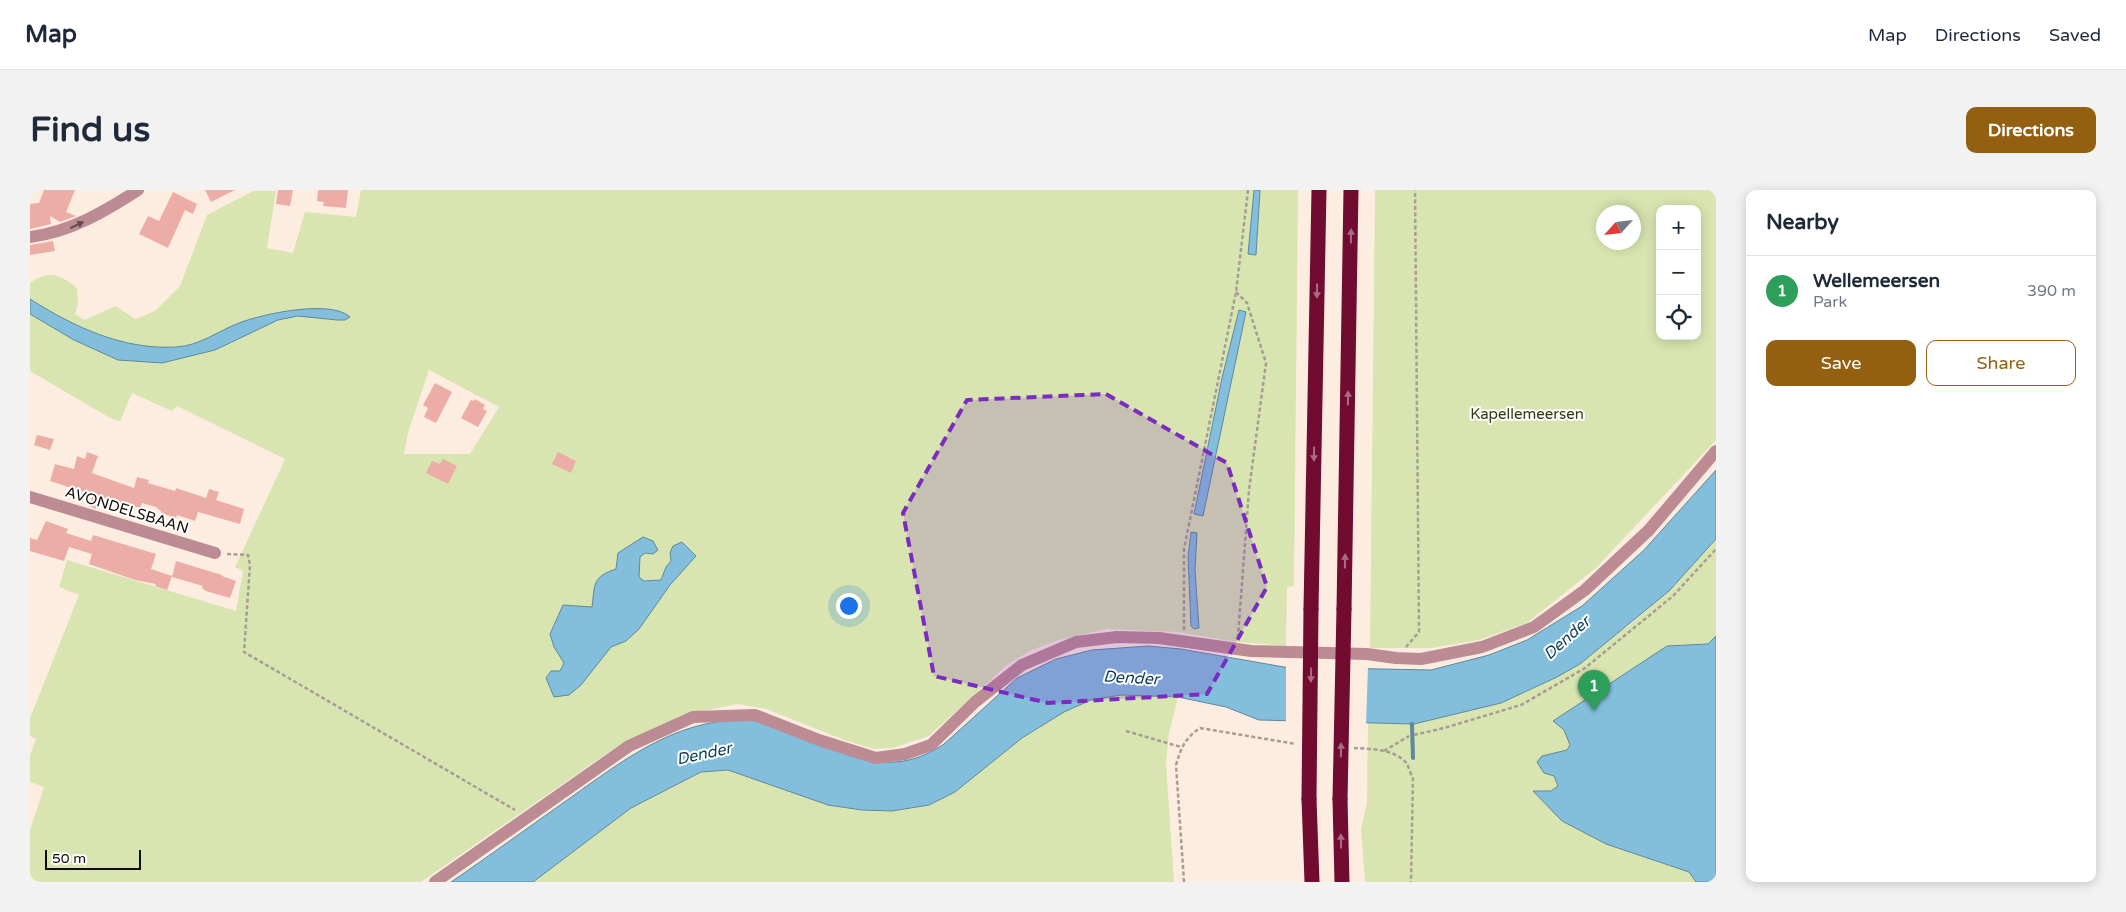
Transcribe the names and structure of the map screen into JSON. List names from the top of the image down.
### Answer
{
  "streets": {
    "street": ["AVONDELSBAAN"]
  },
  "water": ["Dender"],
  "parks": ["Kapellemeersen"],
  "scale_bar": "50 m",
  "north": "bottom left",
  "page": {
    "header": "Map",
    "nav": ["Map", "Directions", "Saved"],
    "buttons": [
      "Directions",
      ["Save", "Share"]
    ],
    "title": "Find us",
    "heading": "Nearby",
    "map_buttons": ["+", "−"],
    "list": [
      {
        "mark": "1",
        "name": "Wellemeersen",
        "note": "Park",
        "value": "390 m"
      }
    ],
    "pins": "1",
    "scale": "50 m"
  }
}
